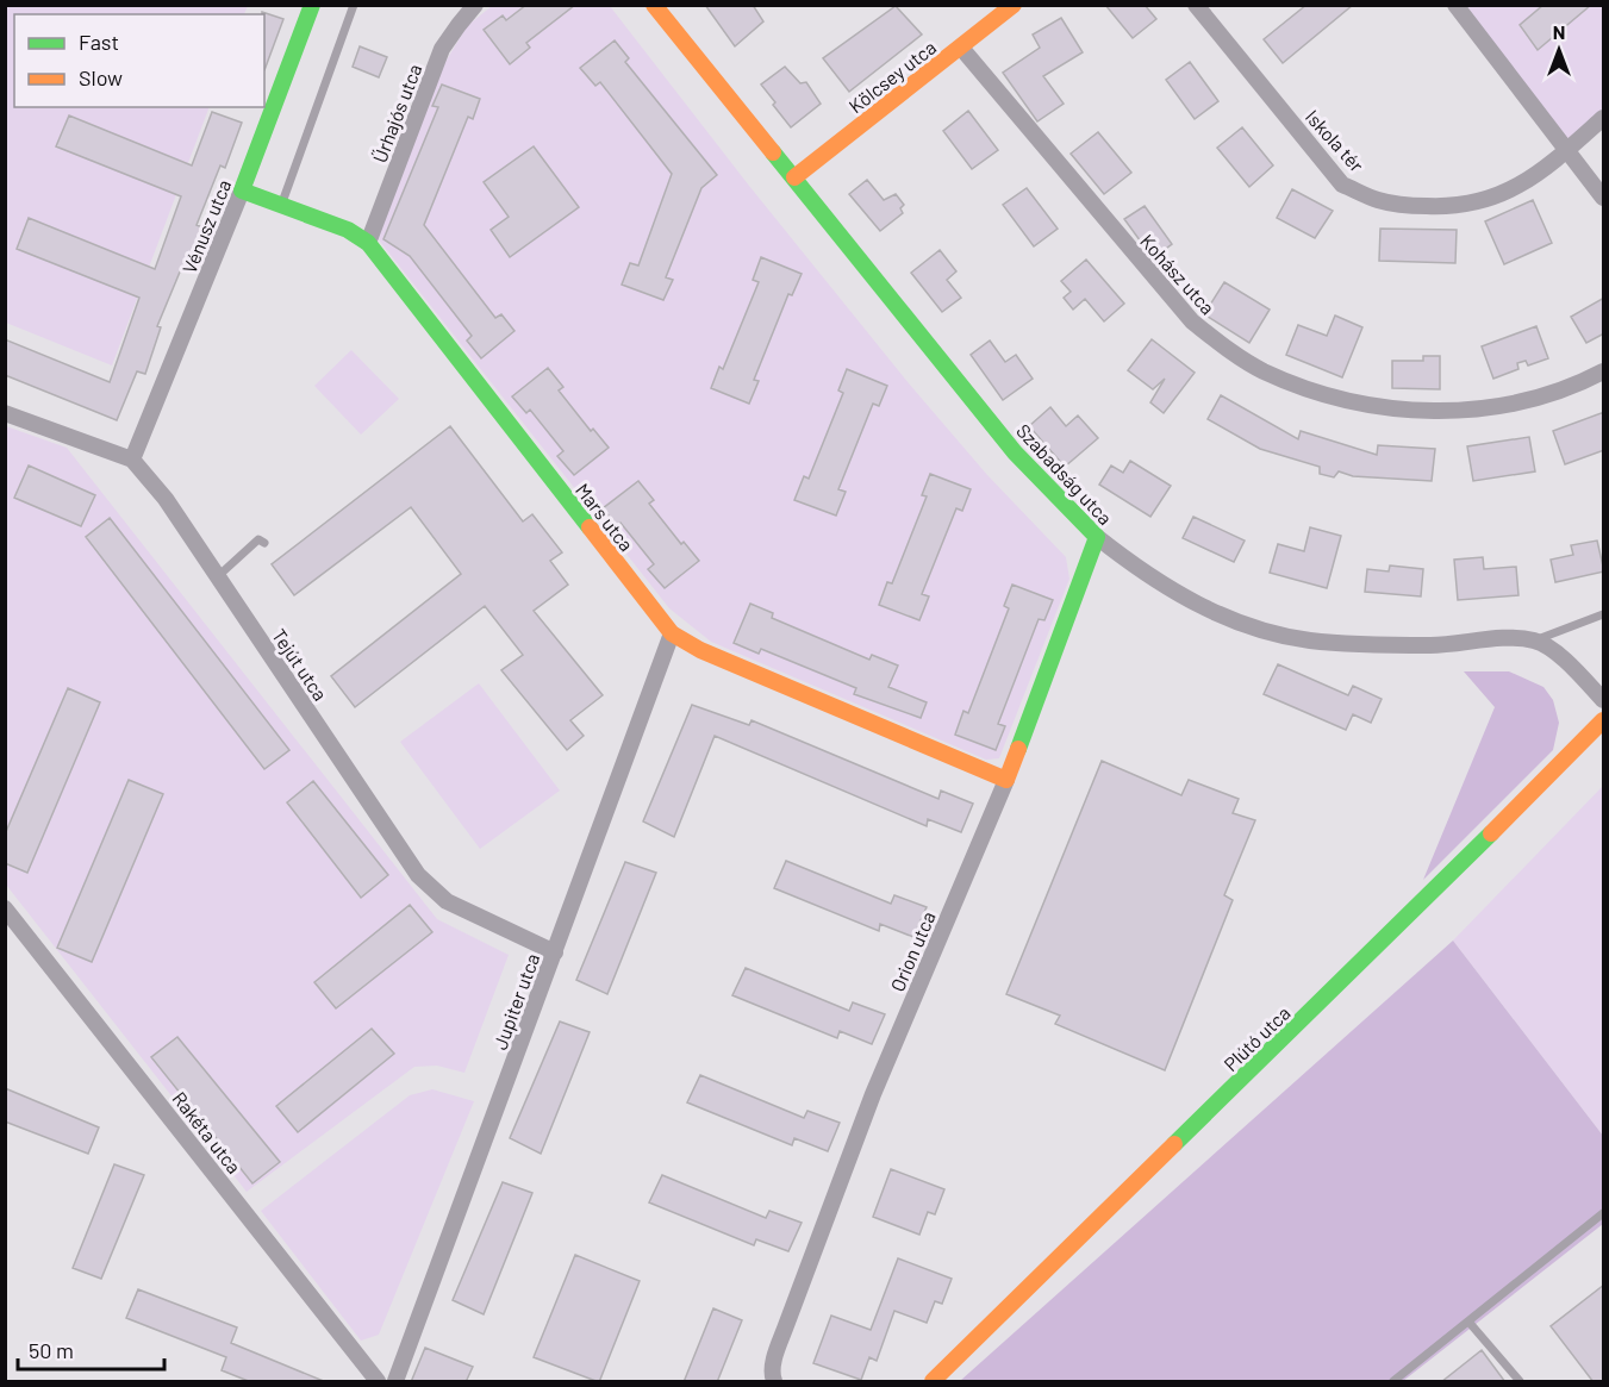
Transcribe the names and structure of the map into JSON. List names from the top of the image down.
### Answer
{
  "streets": {
    "street": [
      "Kölcsey utca",
      "Űrhajós utca",
      "Iskola tér",
      "Vénusz utca",
      "Kohász utca",
      "Szabadság utca",
      "Mars utca",
      "Tejút utca",
      "Orion utca",
      "Jupiter utca",
      "Plútó utca",
      "Rakéta utca"
    ]
  },
  "crossings": [
    ["Kölcsey utca", "Kohász utca"],
    ["Kölcsey utca", "Szabadság utca"],
    ["Űrhajós utca", "Mars utca"],
    ["Vénusz utca", "Mars utca"],
    ["Vénusz utca", "Tejút utca"],
    ["Szabadság utca", "Orion utca"],
    ["Mars utca", "Orion utca"],
    ["Mars utca", "Jupiter utca"],
    ["Tejút utca", "Jupiter utca"]
  ],
  "legend": ["Fast", "Slow"],
  "scale_bar": "50 m",
  "north": "top"
}
